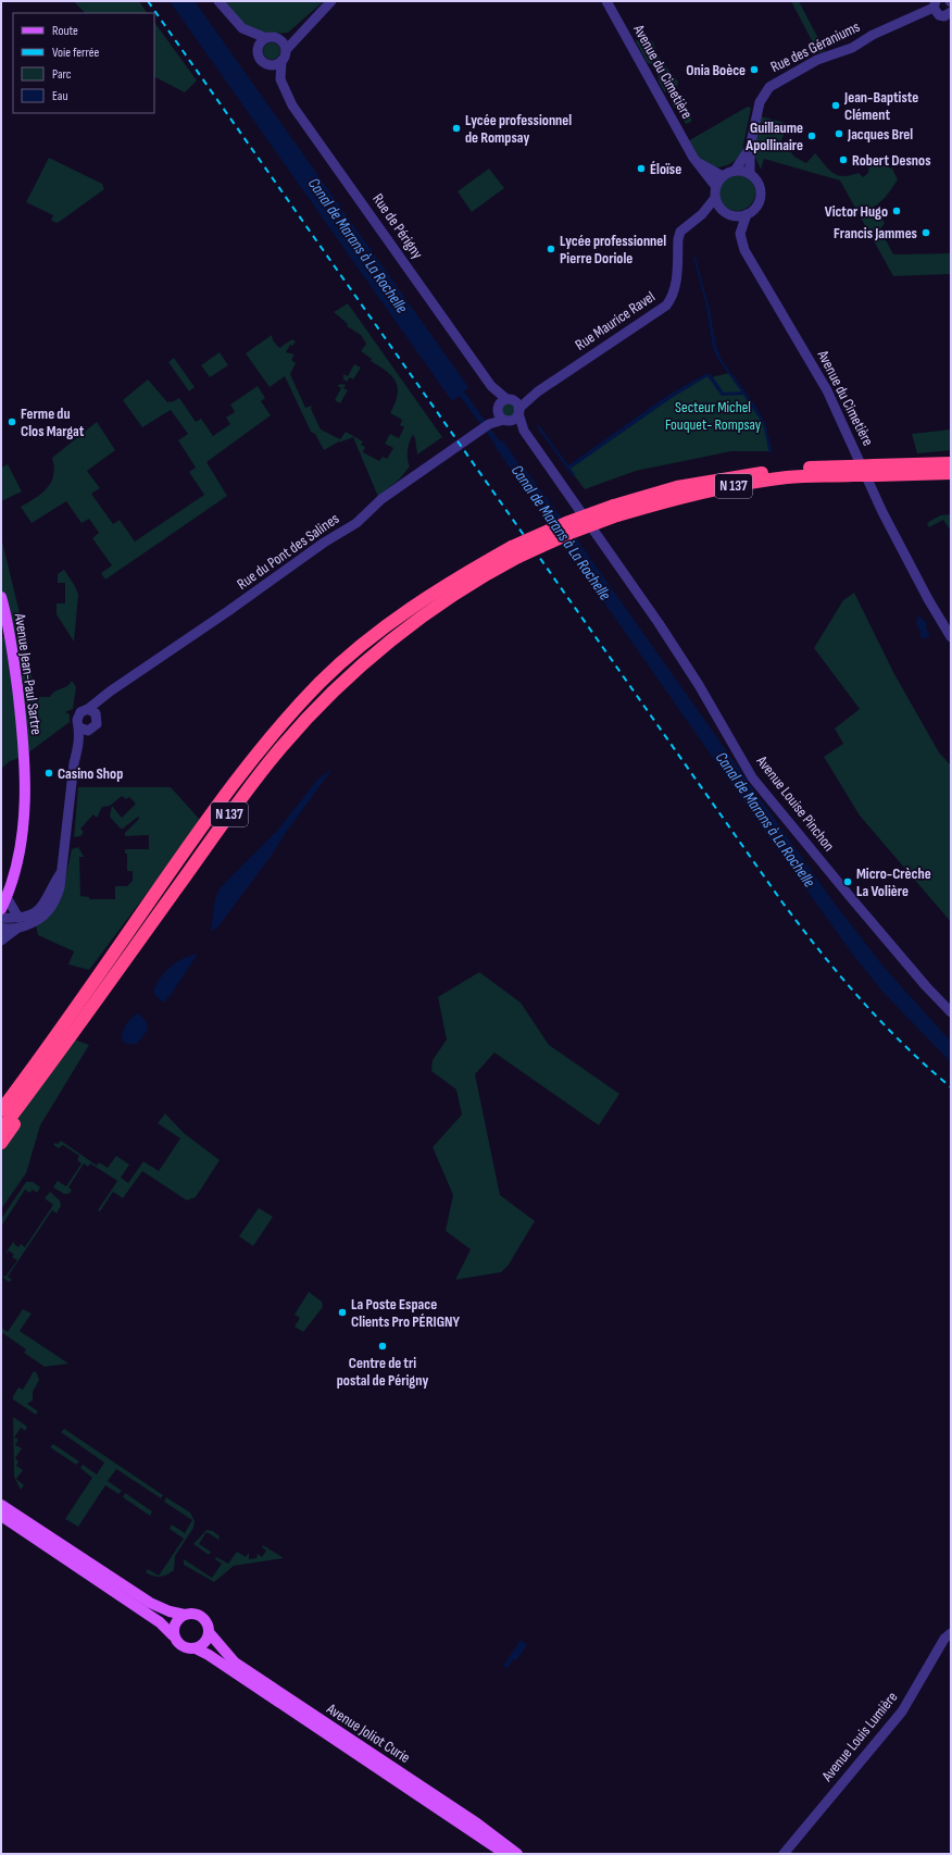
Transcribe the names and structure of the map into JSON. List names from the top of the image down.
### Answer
{
  "streets": {
    "highway": ["N 137"],
    "main road": ["Avenue Jean-Paul Sartre", "Avenue Joliot Curie"],
    "street": [
      "Rue des Géraniums",
      "Avenue du Cimetière",
      "Rue de Périgny",
      "Rue Maurice Ravel",
      "Rue du Pont des Salines",
      "Avenue Louise Pinchon",
      "Avenue Louis Lumière"
    ]
  },
  "crossings": [
    ["Rue des Géraniums", "Avenue du Cimetière"],
    ["Rue des Géraniums", "Rue Maurice Ravel"],
    ["Avenue du Cimetière", "Rue Maurice Ravel"],
    ["Rue de Périgny", "Rue Maurice Ravel"],
    ["Rue de Périgny", "Rue du Pont des Salines"],
    ["Rue de Périgny", "Avenue Louise Pinchon"],
    ["Rue Maurice Ravel", "Rue du Pont des Salines"],
    ["Rue Maurice Ravel", "Avenue Louise Pinchon"],
    ["Rue du Pont des Salines", "Avenue Louise Pinchon"]
  ],
  "water": ["Canal de Marans à La Rochelle"],
  "parks": ["Secteur Michel Fouquet- Rompsay"],
  "places": [
    "Onia Boèce",
    "Jean-Baptiste Clément",
    "Lycée professionnel de Rompsay",
    "Jacques Brel",
    "Guillaume Apollinaire",
    "Robert Desnos",
    "Éloïse",
    "Victor Hugo",
    "Francis Jammes",
    "Lycée professionnel Pierre Doriole",
    "Ferme du Clos Margat",
    "Casino Shop",
    "Micro-Crèche La Volière",
    "La Poste Espace Clients Pro PÉRIGNY",
    "Centre de tri postal de Périgny"
  ],
  "legend": [
    "Route",
    "Voie ferrée",
    "Parc",
    "Eau"
  ]
}
